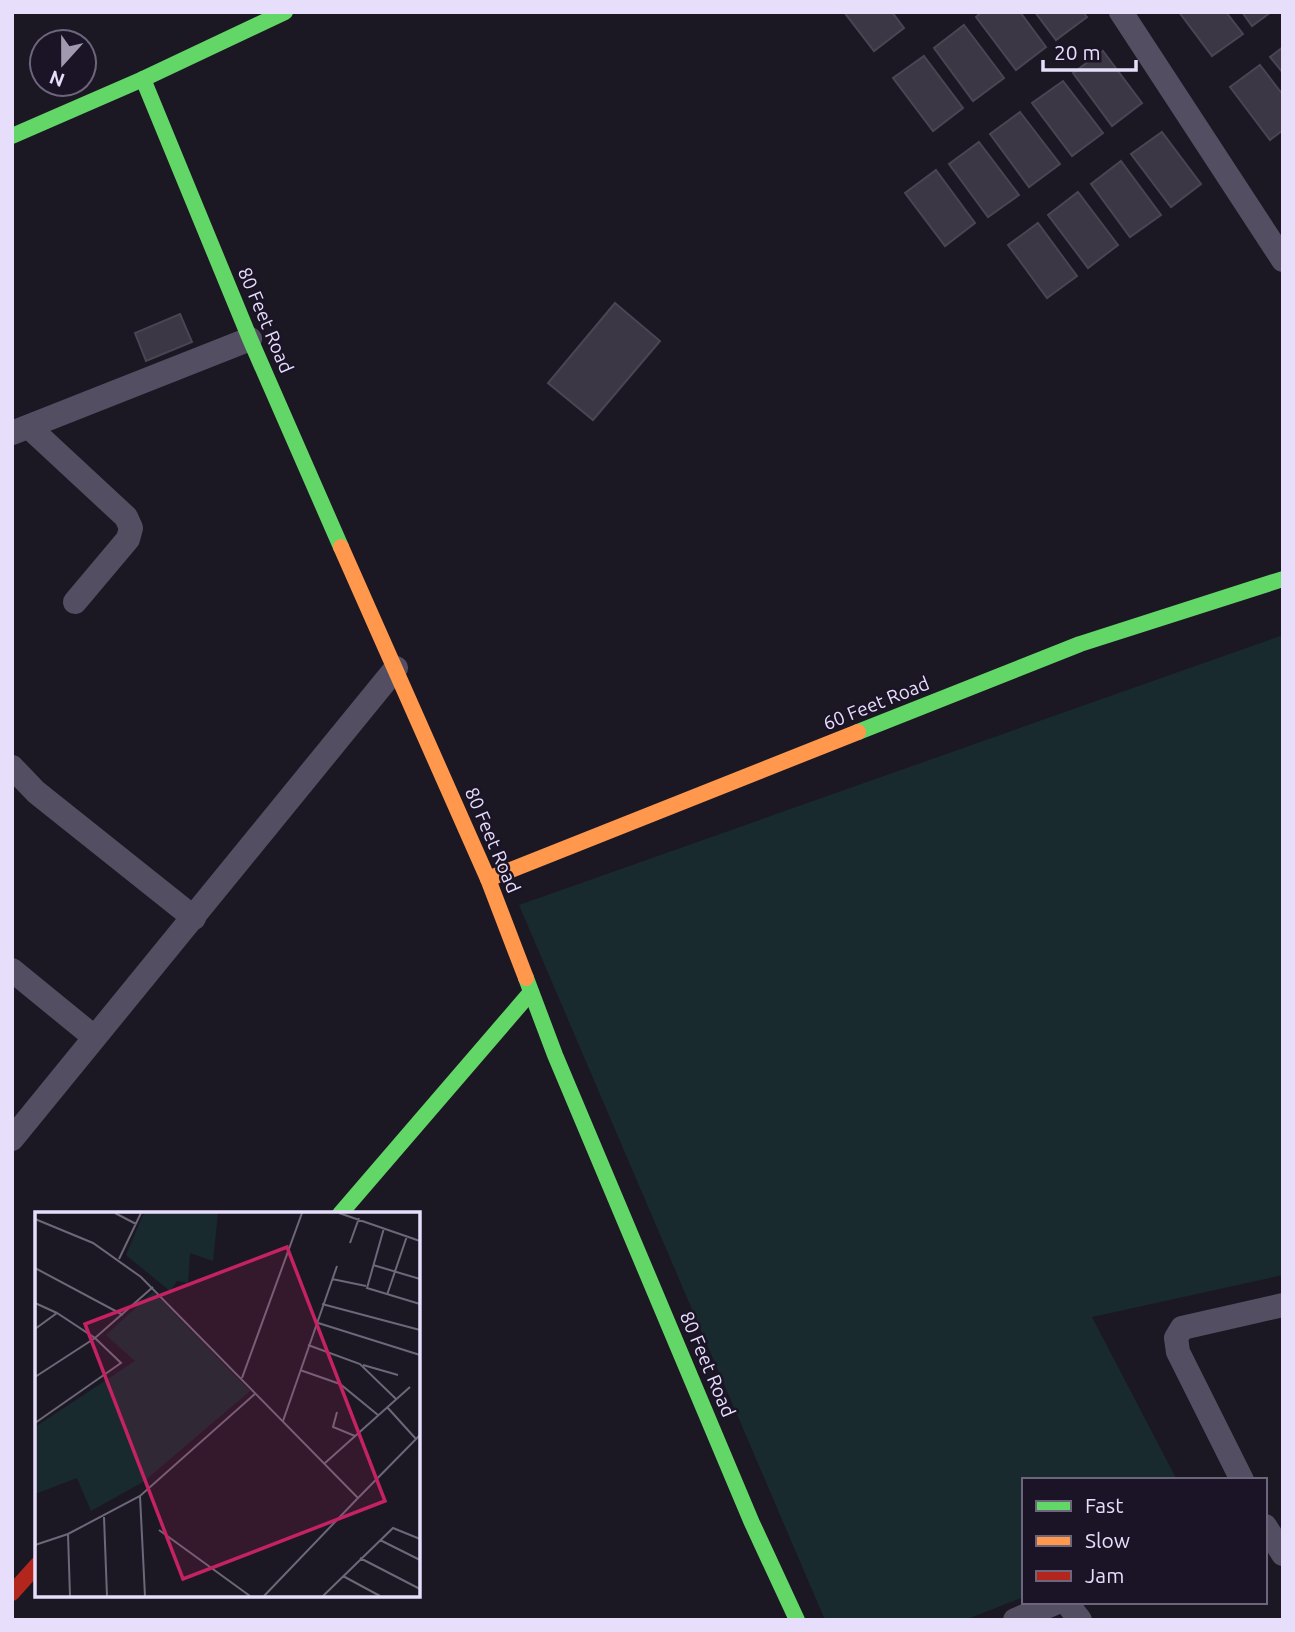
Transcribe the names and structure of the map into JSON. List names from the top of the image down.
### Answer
{
  "streets": {
    "main road": ["80 Feet Road", "60 Feet Road"]
  },
  "crossings": [
    ["80 Feet Road", "60 Feet Road"]
  ],
  "legend": ["Fast", "Slow", "Jam"],
  "scale_bar": "20 m",
  "north": "bottom"
}
